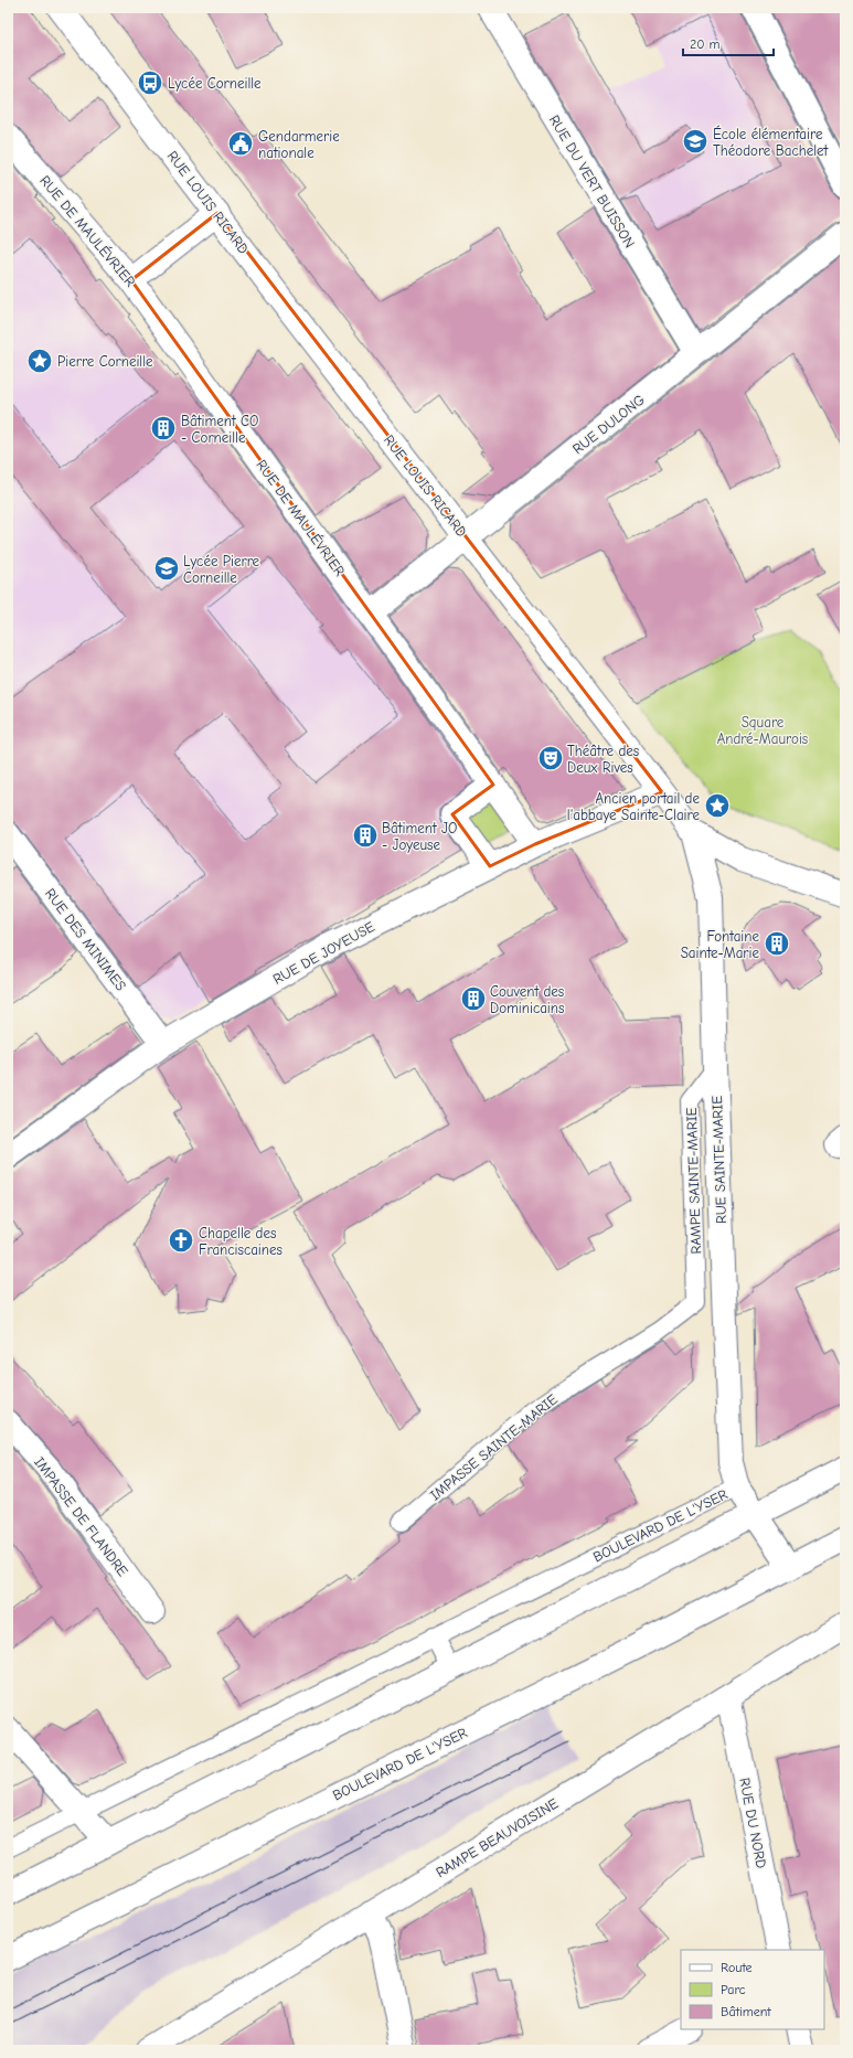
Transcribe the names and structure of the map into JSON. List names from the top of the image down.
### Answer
{
  "streets": {
    "street": [
      "RUE DU VERT BUISSON",
      "RUE LOUIS RICARD",
      "RUE DE MAULÉVRIER",
      "RUE DULONG",
      "RUE DES MINIMES",
      "RUE DE JOYEUSE",
      "RUE SAINTE-MARIE",
      "IMPASSE DE FLANDRE",
      "BOULEVARD DE L'YSER",
      "RUE DU NORD",
      "RAMPE BEAUVOISINE"
    ],
    "lane": ["RAMPE SAINTE-MARIE", "IMPASSE SAINTE-MARIE"]
  },
  "crossings": [
    ["RUE DU VERT BUISSON", "RUE DULONG"],
    ["RUE LOUIS RICARD", "RUE DULONG"],
    ["RUE LOUIS RICARD", "RUE DE JOYEUSE"],
    ["RUE LOUIS RICARD", "RUE SAINTE-MARIE"],
    ["RUE DE MAULÉVRIER", "RUE DULONG"],
    ["RUE DE MAULÉVRIER", "RUE DE JOYEUSE"],
    ["RUE DES MINIMES", "RUE DE JOYEUSE"],
    ["RUE SAINTE-MARIE", "RAMPE SAINTE-MARIE"],
    ["RUE SAINTE-MARIE", "BOULEVARD DE L'YSER"],
    ["RAMPE SAINTE-MARIE", "IMPASSE SAINTE-MARIE"],
    ["RUE DU NORD", "RAMPE BEAUVOISINE"]
  ],
  "parks": ["Square André-Maurois"],
  "places": {
    "bus stop": ["Lycée Corneille"],
    "school or university": ["École élémentaire Théodore Bachelet", "Lycée Pierre Corneille"],
    "public building": ["Gendarmerie nationale"],
    "place": ["Pierre Corneille", "Ancien portail de l'abbaye Sainte-Claire"],
    "building": [
      "Bâtiment CO - Corneille",
      "Bâtiment JO - Joyeuse",
      "Fontaine Sainte-Marie",
      "Couvent des Dominicains"
    ],
    "theatre": ["Théâtre des Deux Rives"],
    "church": ["Chapelle des Franciscaines"]
  },
  "legend": ["Route", "Parc", "Bâtiment"],
  "scale_bar": "20 m"
}
